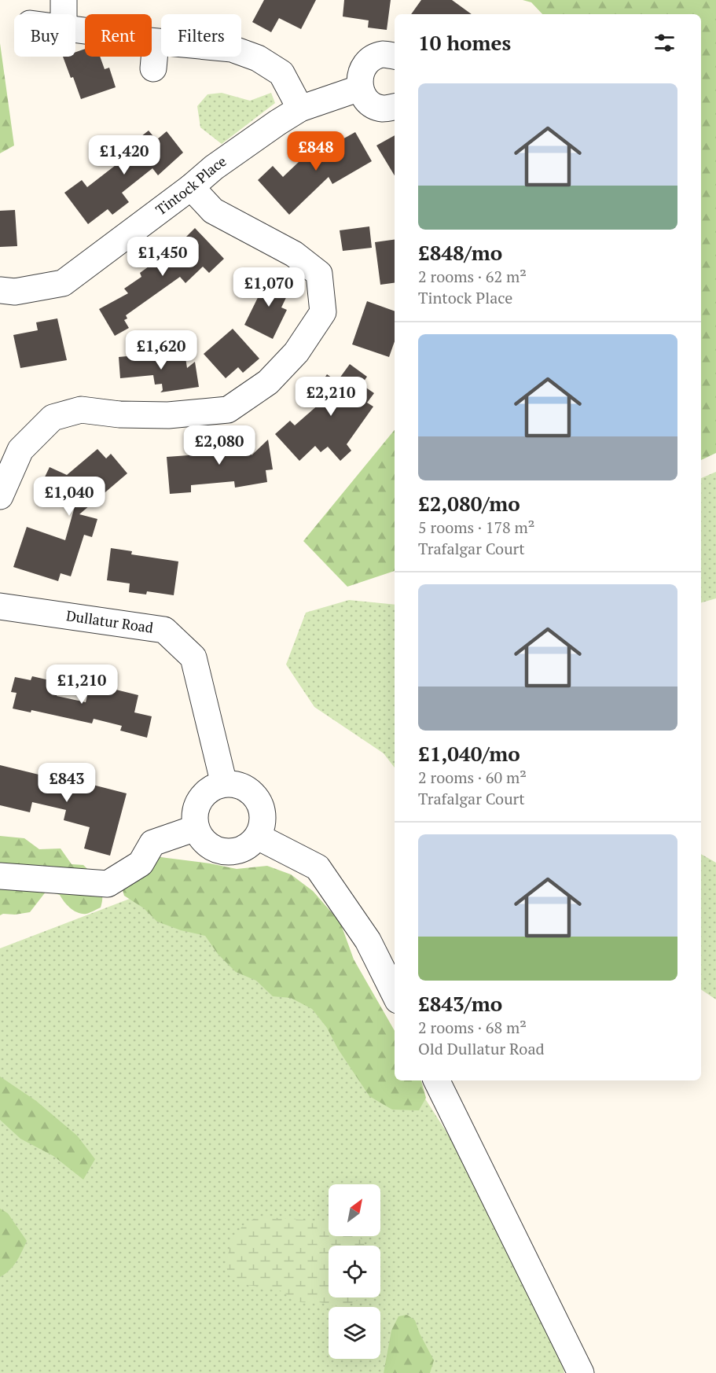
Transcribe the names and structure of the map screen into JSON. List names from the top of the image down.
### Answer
{
  "streets": {
    "street": ["Tintock Place", "Dullatur Road"]
  },
  "north": "top right",
  "page": {
    "chip": ["Buy", "Rent", "Filters"],
    "heading": "10 homes",
    "list": [
      {
        "name": "£848/mo",
        "note": "2 rooms · 62 m² · Tintock Place"
      },
      {
        "name": "£2,080/mo",
        "note": "5 rooms · 178 m² · Trafalgar Court"
      },
      {
        "name": "£1,040/mo",
        "note": "2 rooms · 60 m² · Trafalgar Court"
      },
      {
        "name": "£843/mo",
        "note": "2 rooms · 68 m² · Old Dullatur Road"
      }
    ],
    "price": [
      "£848",
      "£1,420",
      "£1,450",
      "£1,070",
      "£1,620",
      "£2,210",
      "£2,080",
      "£1,040",
      "£1,210",
      "£843"
    ]
  }
}
